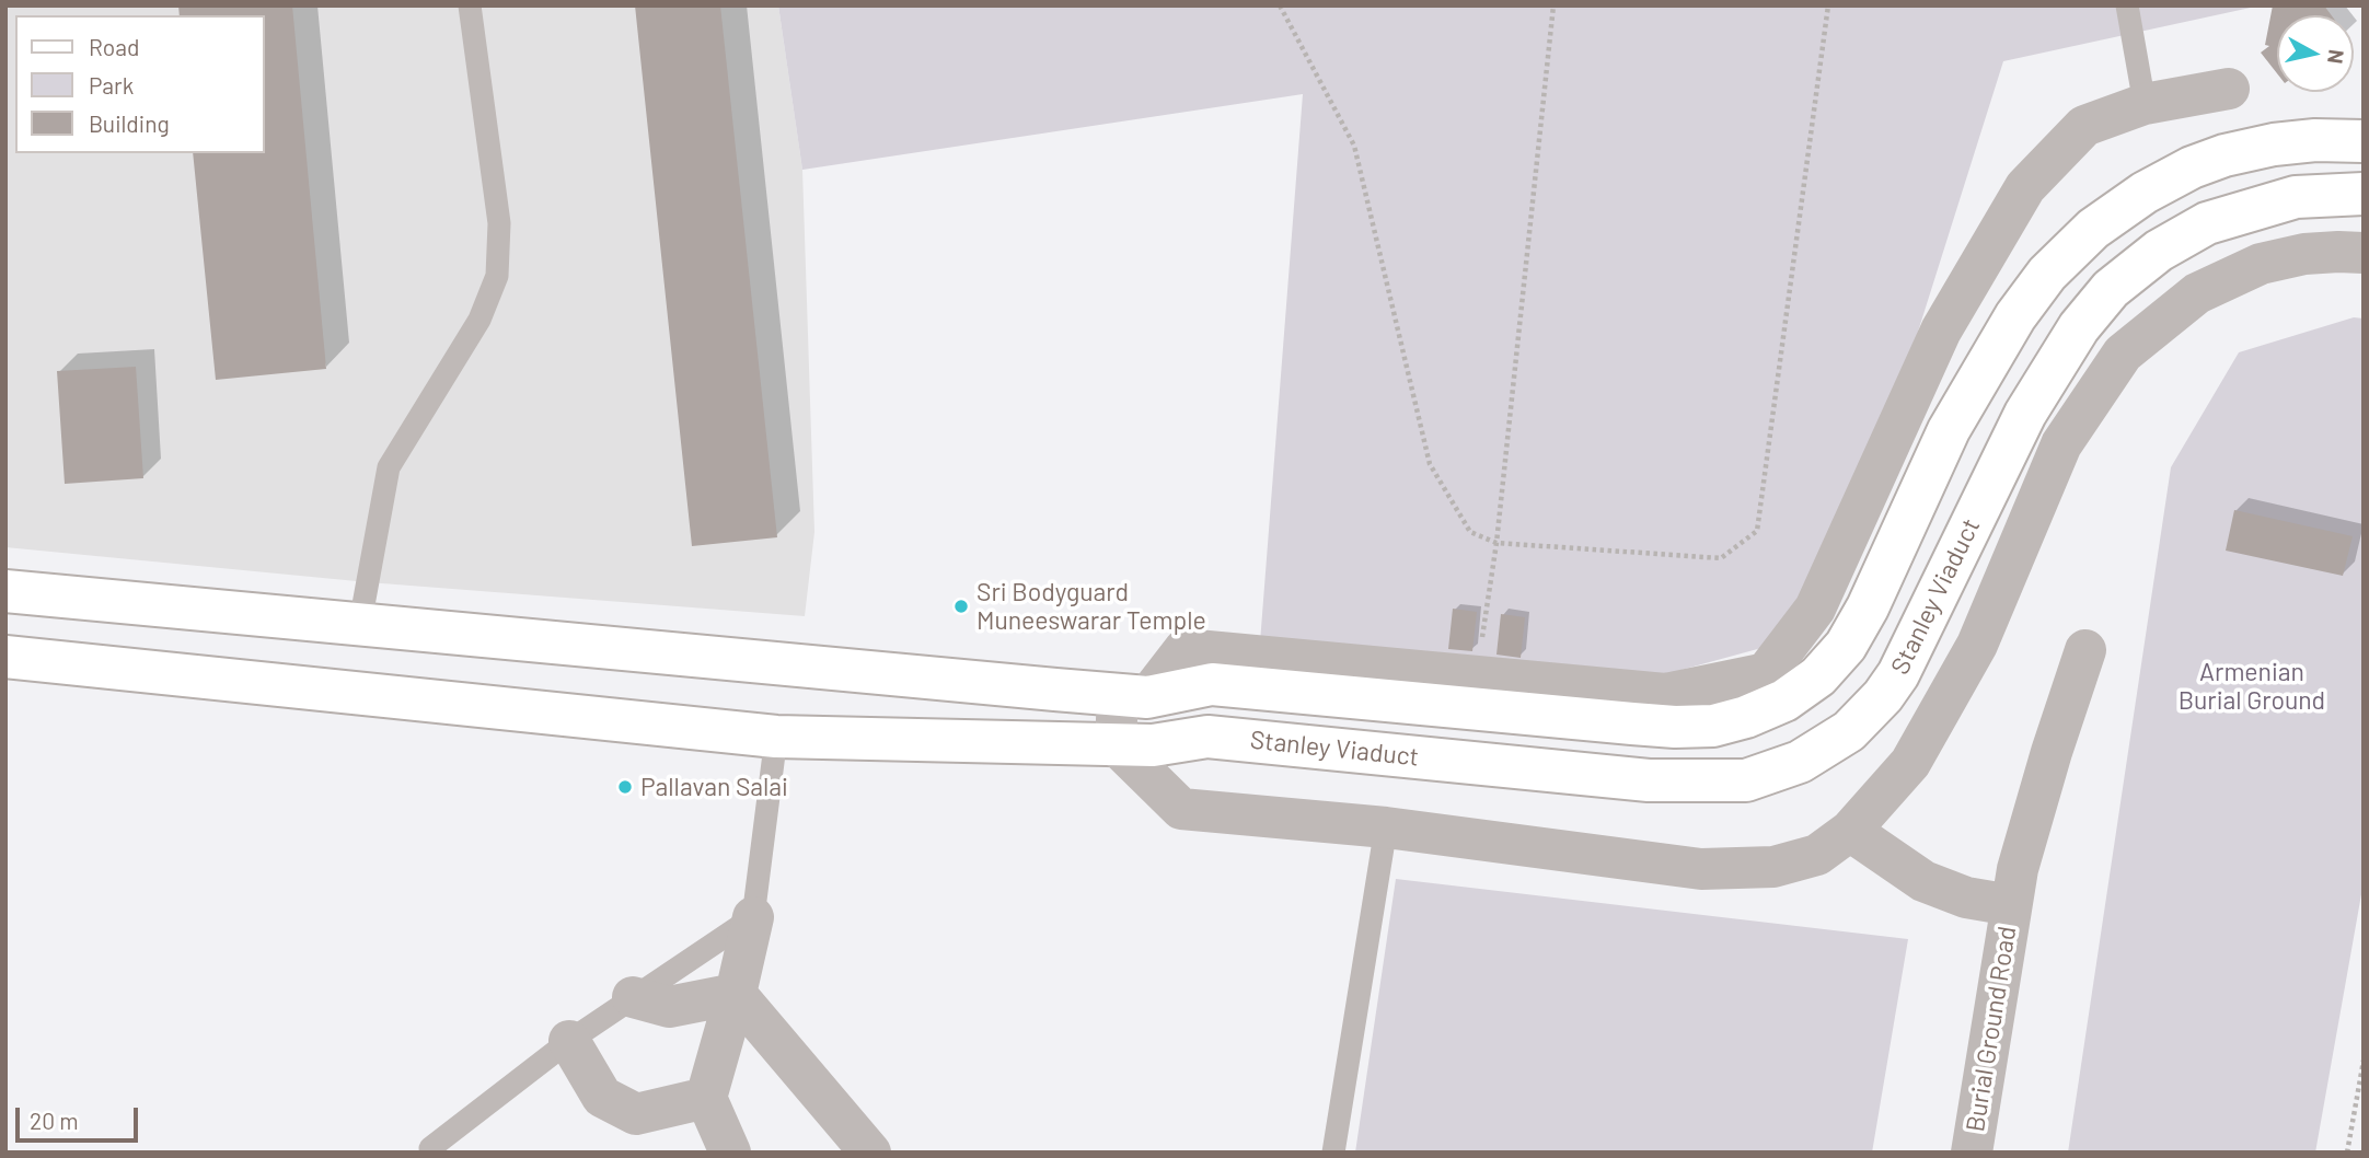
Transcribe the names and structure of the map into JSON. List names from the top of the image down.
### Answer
{
  "streets": {
    "main road": ["Stanley Viaduct"],
    "street": ["Burial Ground Road"]
  },
  "parks": ["Armenian Burial Ground"],
  "places": ["Sri Bodyguard Muneeswarar Temple", "Pallavan Salai"],
  "legend": ["Road", "Park", "Building"],
  "scale_bar": "20 m",
  "north": "right"
}
